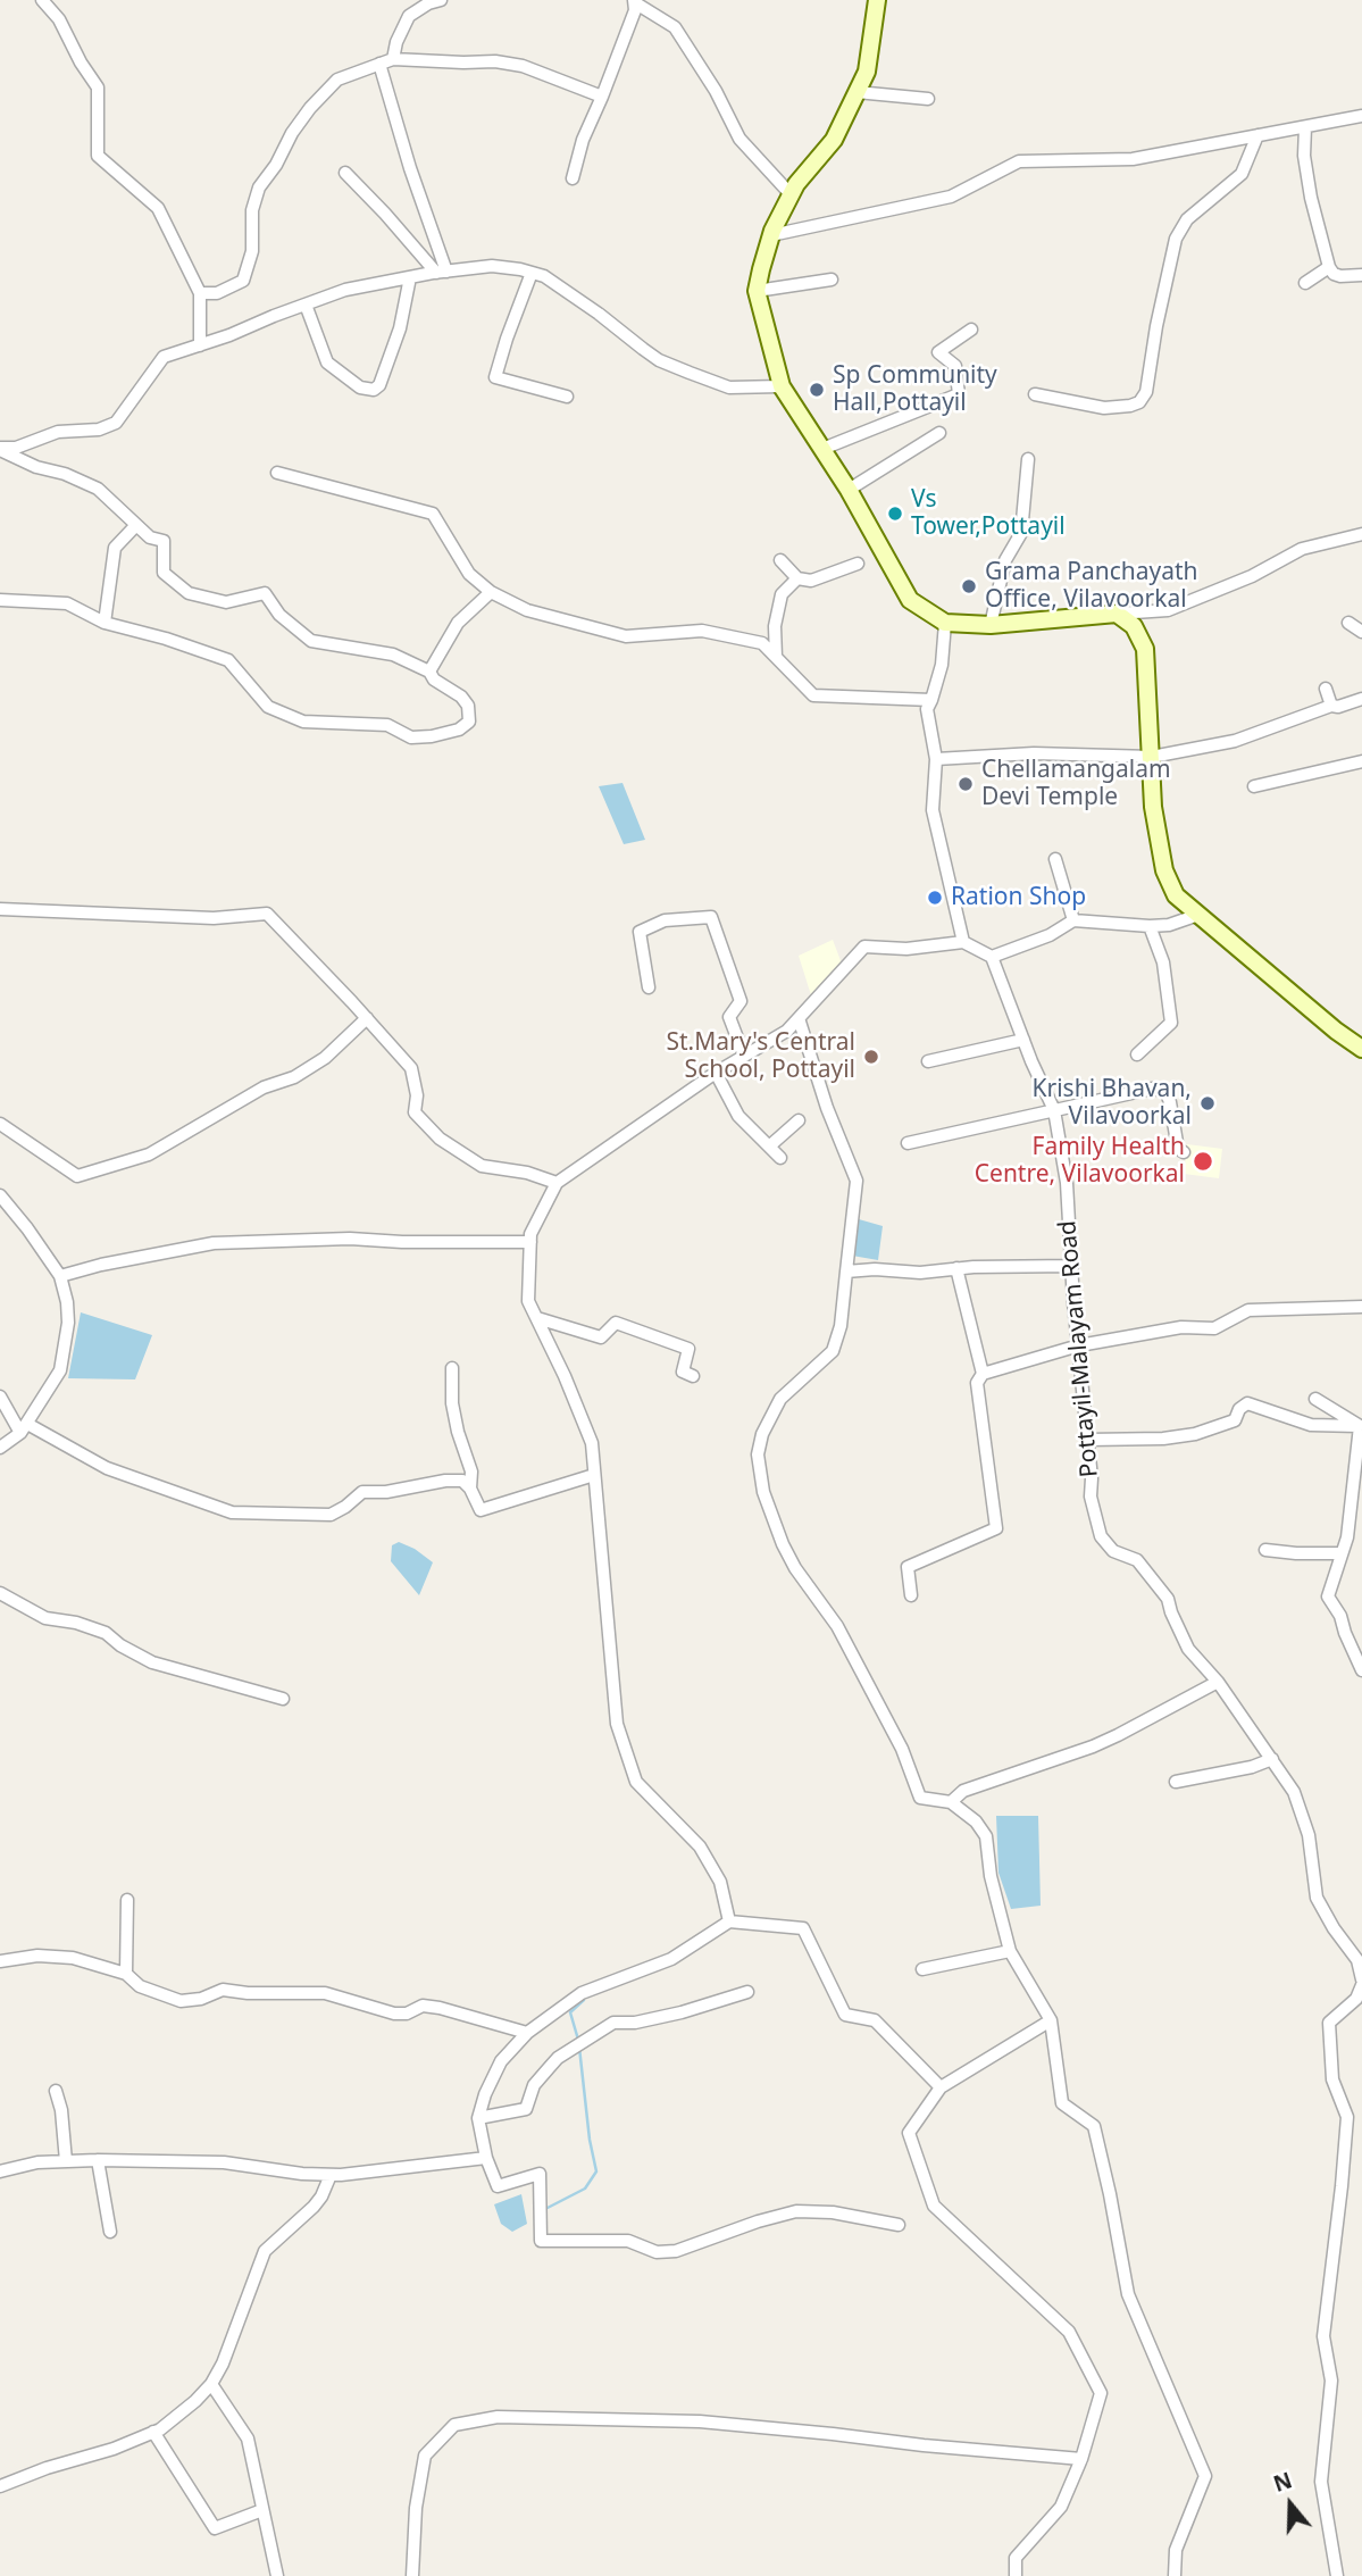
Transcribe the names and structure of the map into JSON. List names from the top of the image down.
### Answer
{
  "streets": {
    "street": ["Pottayil-Malayam Road"]
  },
  "places": [
    "Sp Community Hall,Pottayil",
    "Vs Tower,Pottayil",
    "Grama Panchayath Office, Vilavoorkal",
    "Chellamangalam Devi Temple",
    "Ration Shop",
    "St.Mary's Central School, Pottayil",
    "Krishi Bhavan, Vilavoorkal",
    "Family Health Centre, Vilavoorkal"
  ],
  "north": "top"
}
